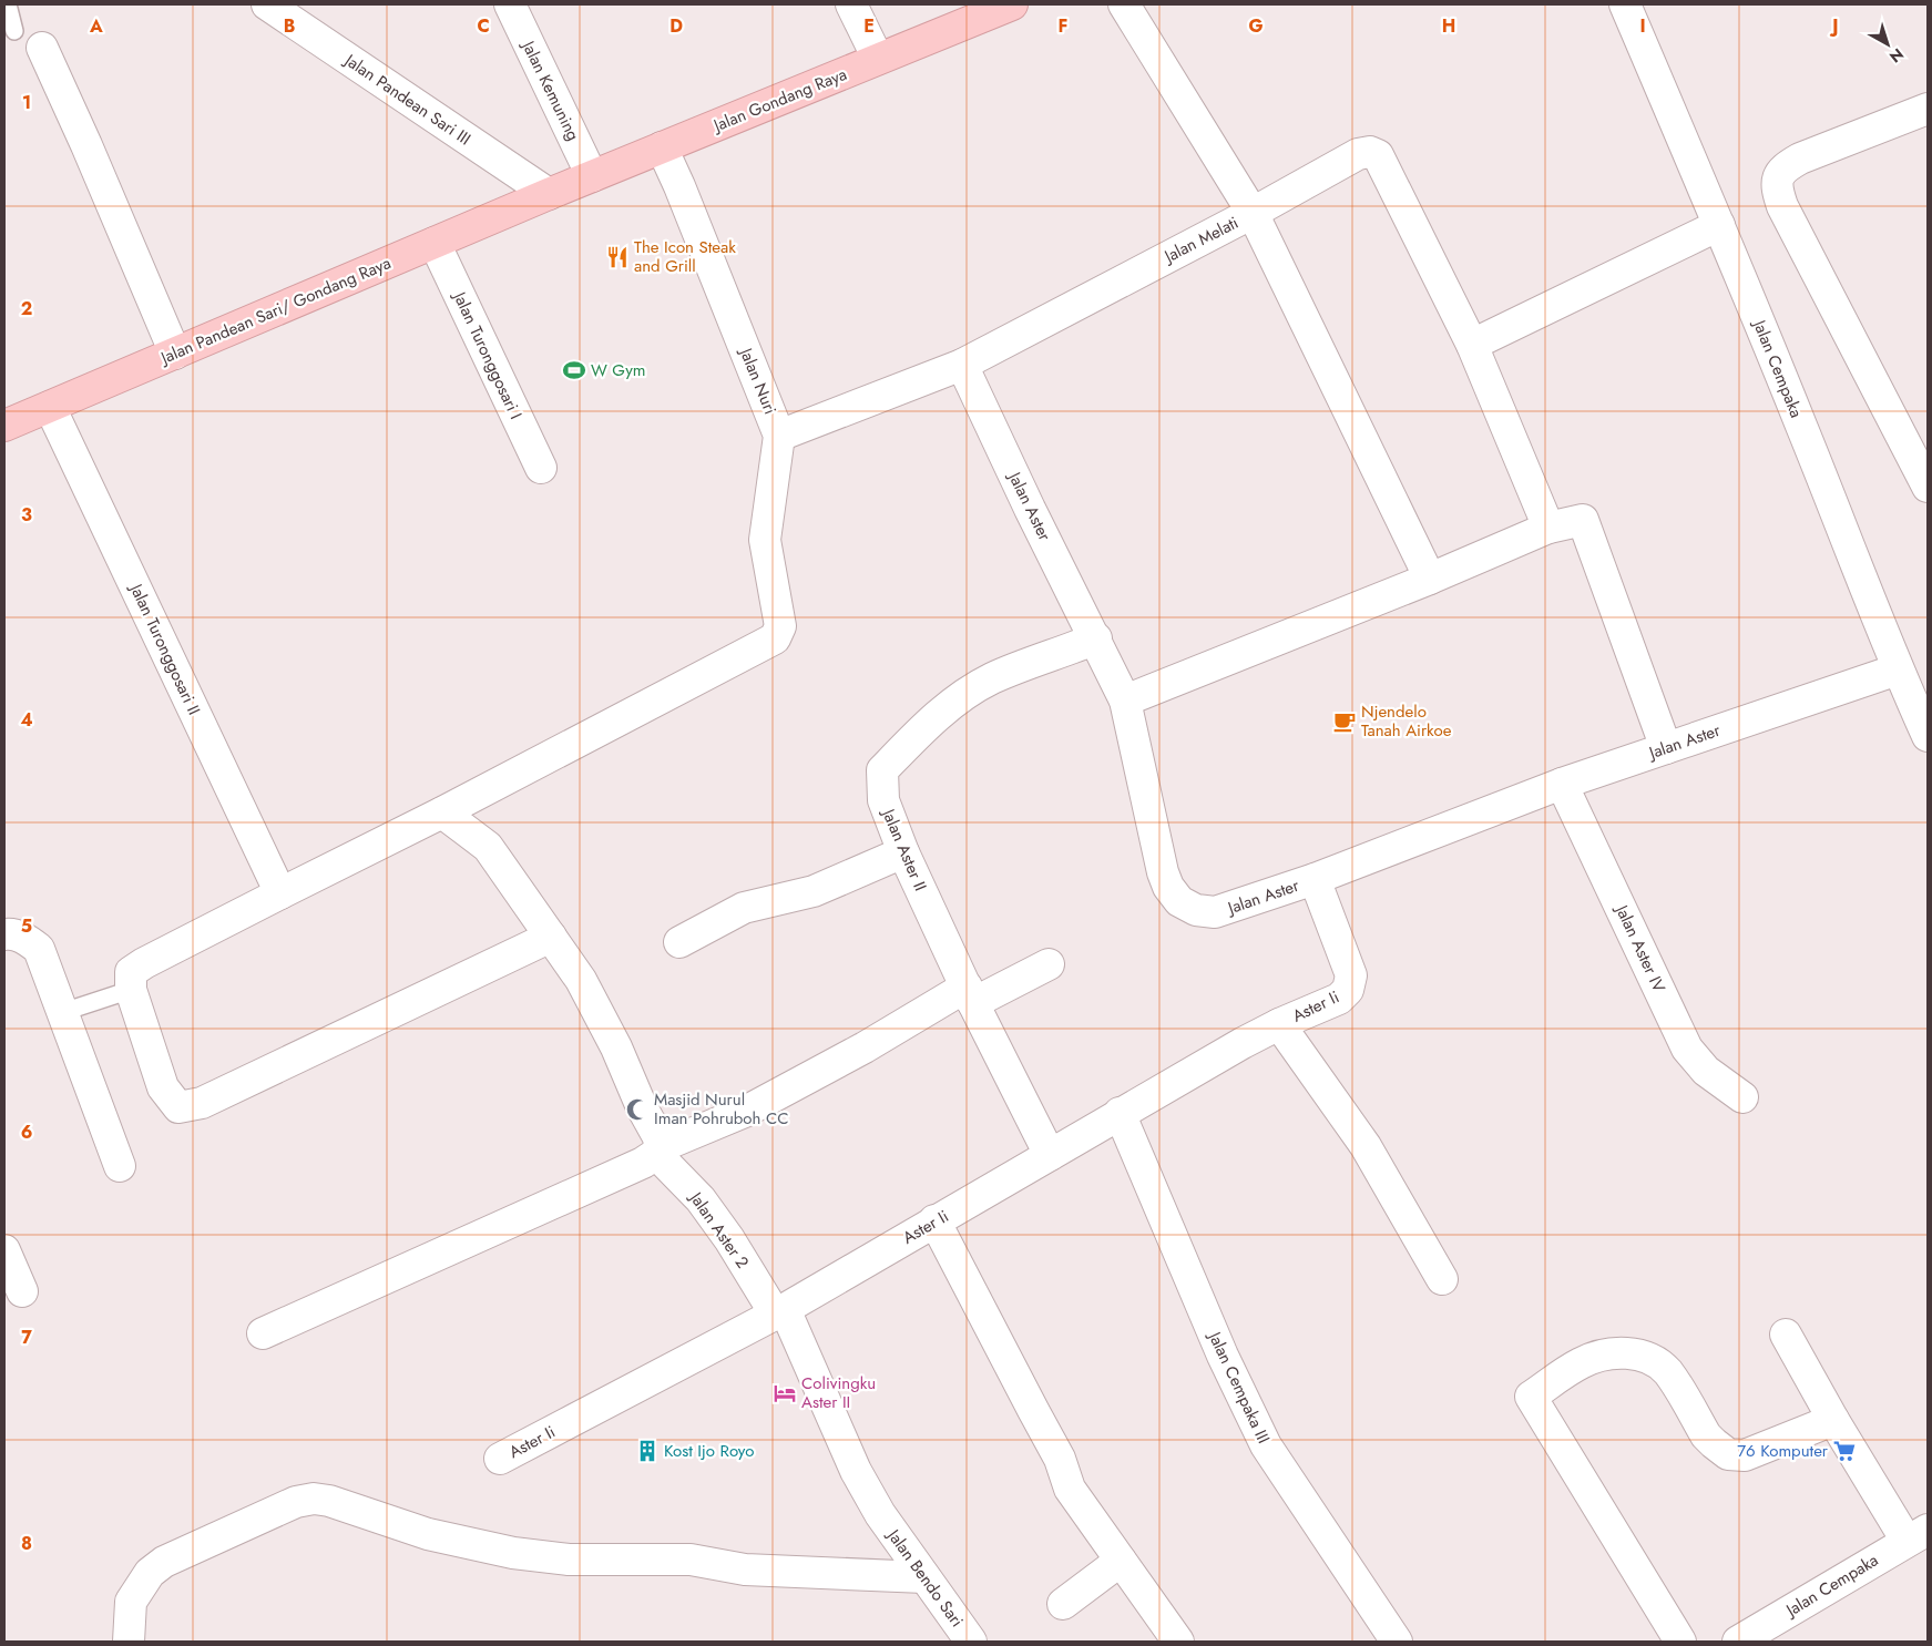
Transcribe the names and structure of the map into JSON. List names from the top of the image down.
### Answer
{
  "streets": {
    "main road": ["Jalan Gondang Raya", "Jalan Pandean Sari/ Gondang Raya"],
    "street": [
      "Jalan Kemuning",
      "Jalan Pandean Sari III",
      "Jalan Melati",
      "Jalan Turonggosari I",
      "Jalan Cempaka",
      "Jalan Nuri",
      "Jalan Aster",
      "Jalan Turonggosari II",
      "Jalan Aster II",
      "Jalan Aster IV",
      "Aster Ii",
      "Jalan Aster 2",
      "Jalan Cempaka III",
      "Jalan Bendo Sari"
    ]
  },
  "crossings": [
    ["Jalan Kemuning", "Jalan Gondang Raya"],
    ["Jalan Pandean Sari III", "Jalan Gondang Raya"],
    ["Jalan Pandean Sari III", "Jalan Pandean Sari/ Gondang Raya"],
    ["Jalan Gondang Raya", "Jalan Pandean Sari/ Gondang Raya"],
    ["Jalan Gondang Raya", "Jalan Nuri"],
    ["Jalan Melati", "Jalan Nuri"],
    ["Jalan Melati", "Jalan Aster"],
    ["Jalan Pandean Sari/ Gondang Raya", "Jalan Turonggosari I"],
    ["Jalan Pandean Sari/ Gondang Raya", "Jalan Turonggosari II"],
    ["Jalan Cempaka", "Jalan Aster"],
    ["Jalan Nuri", "Jalan Aster"],
    ["Jalan Aster", "Jalan Aster II"],
    ["Jalan Aster", "Jalan Aster IV"],
    ["Jalan Aster", "Aster Ii"],
    ["Jalan Aster II", "Aster Ii"],
    ["Aster Ii", "Jalan Aster 2"],
    ["Aster Ii", "Jalan Cempaka III"],
    ["Jalan Aster 2", "Jalan Bendo Sari"]
  ],
  "places": {
    "restaurant": ["The Icon Steak and Grill"],
    "sports": ["W Gym"],
    "cafe": ["Njendelo Tanah Airkoe"],
    "mosque": ["Masjid Nurul Iman Pohruboh CC"],
    "hotel": ["Colivingku Aster II"],
    "building": ["Kost Ijo Royo"],
    "supermarket": ["76 Komputer"]
  },
  "north": "bottom right",
  "grid": {
    "columns": [
      "A",
      "B",
      "C",
      "D",
      "E",
      "F",
      "G",
      "H",
      "I",
      "J"
    ],
    "rows": [
      "1",
      "2",
      "3",
      "4",
      "5",
      "6",
      "7",
      "8"
    ]
  }
}
